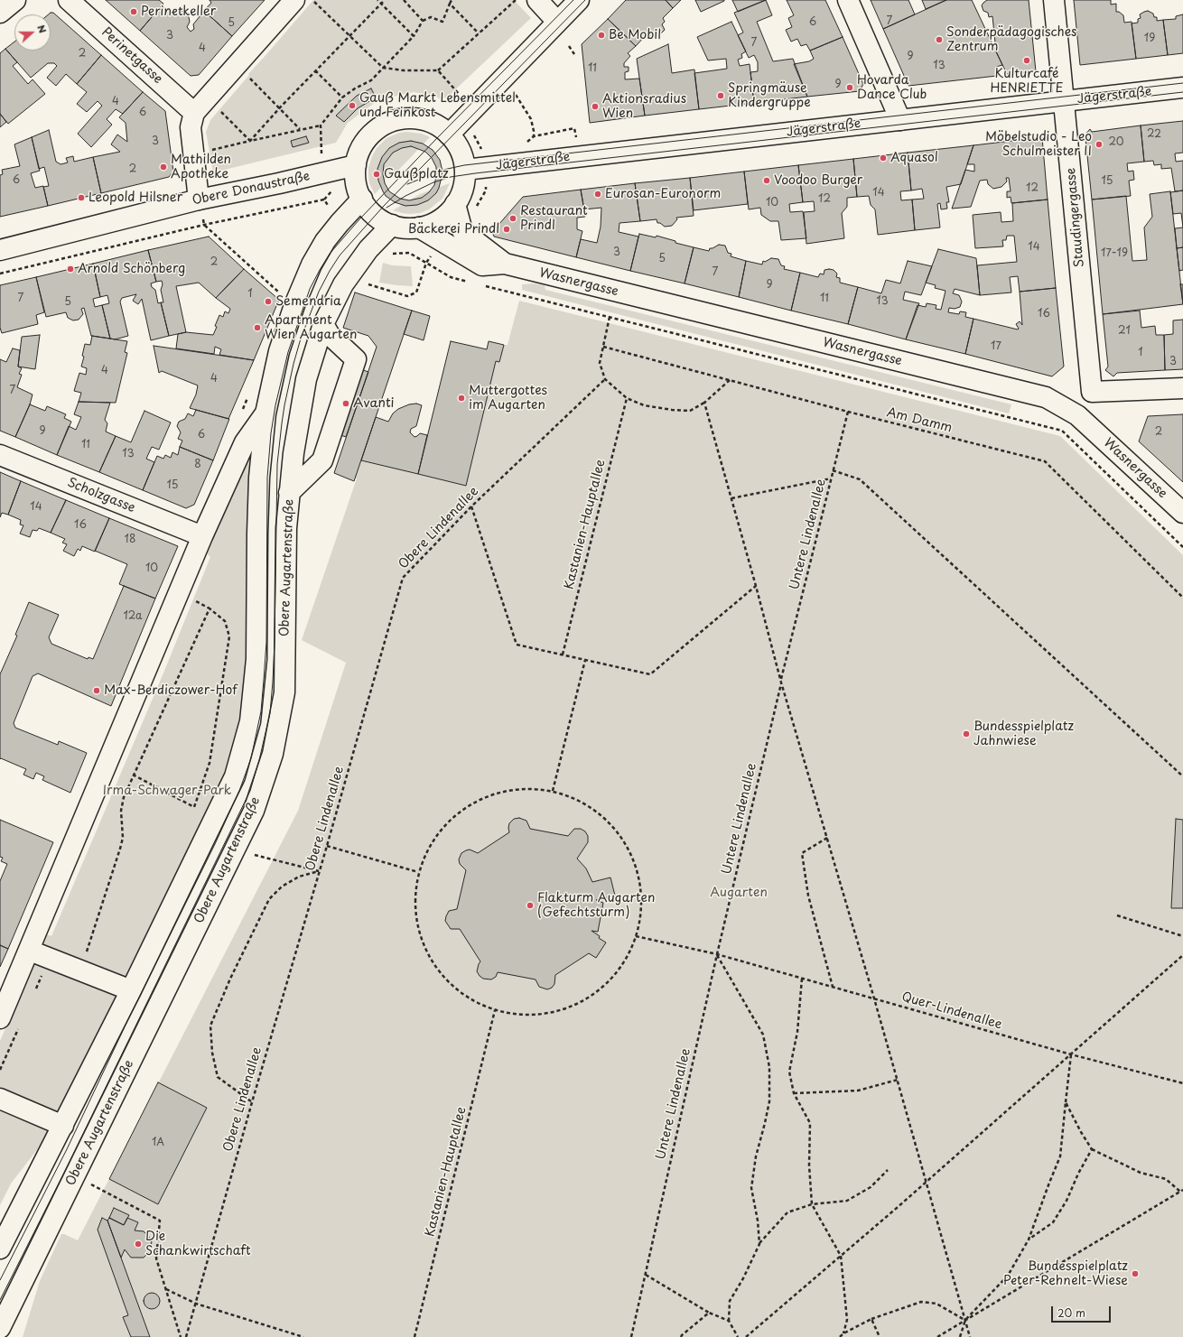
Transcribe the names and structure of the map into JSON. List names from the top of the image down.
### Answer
{
  "streets": {
    "street": [
      "Perinetgasse",
      "Jägerstraße",
      "Obere Donaustraße",
      "Staudingergasse",
      "Wasnergasse",
      "Scholzgasse",
      "Obere Augartenstraße"
    ],
    "path": [
      "Am Damm",
      "Kastanien-Hauptallee",
      "Obere Lindenallee",
      "Untere Lindenallee",
      "Quer-Lindenallee"
    ]
  },
  "crossings": [
    ["Jägerstraße", "Obere Donaustraße"],
    ["Jägerstraße", "Staudingergasse"],
    ["Jägerstraße", "Wasnergasse"],
    ["Jägerstraße", "Obere Augartenstraße"],
    ["Obere Donaustraße", "Wasnergasse"],
    ["Obere Donaustraße", "Obere Augartenstraße"],
    ["Wasnergasse", "Obere Augartenstraße"],
    ["Am Damm", "Untere Lindenallee"],
    ["Untere Lindenallee", "Quer-Lindenallee"]
  ],
  "parks": ["Irma-Schwager-Park", "Augarten"],
  "places": [
    "Perinetkeller",
    "Be Mobil",
    "Sonderpädagogisches Zentrum",
    "Kulturcafé HENRIETTE",
    "Hovarda Dance Club",
    "Springmäuse Kindergruppe",
    "Gauß Markt Lebensmittel und Feinkost",
    "Aktionsradius Wien",
    "Möbelstudio - Leo Schulmeister II",
    "Aquasol",
    "Mathilden Apotheke",
    "Gaußplatz",
    "Voodoo Burger",
    "Eurosan-Euronorm",
    "Leopold Hilsner",
    "Restaurant Prindl",
    "Bäckerei Prindl",
    "Arnold Schönberg",
    "Semendria",
    "Apartment Wien Augarten",
    "Muttergottes im Augarten",
    "Avanti",
    "Max-Berdiczower-Hof",
    "Bundesspielplatz Jahnwiese",
    "Flakturm Augarten (Gefechtsturm)",
    "Die Schankwirtschaft",
    "Bundesspielplatz Peter-Rehnelt-Wiese"
  ],
  "house_numbers": [
    "7",
    "6",
    "5",
    "3",
    "19",
    "7",
    "4",
    "2",
    "9",
    "13",
    "11",
    "9",
    "4",
    "6",
    "22",
    "3",
    "20",
    "2",
    "6",
    "15",
    "12",
    "14",
    "12",
    "10",
    "14",
    "3",
    "17-19",
    "5",
    "2",
    "7",
    "9",
    "1",
    "7",
    "11",
    "13",
    "5",
    "16",
    "21",
    "17",
    "1",
    "3",
    "4",
    "4",
    "7",
    "9",
    "2",
    "6",
    "11",
    "13",
    "8",
    "15",
    "14",
    "16",
    "18",
    "10",
    "12a",
    "1A"
  ],
  "scale_bar": "20 m",
  "north": "right"
}
